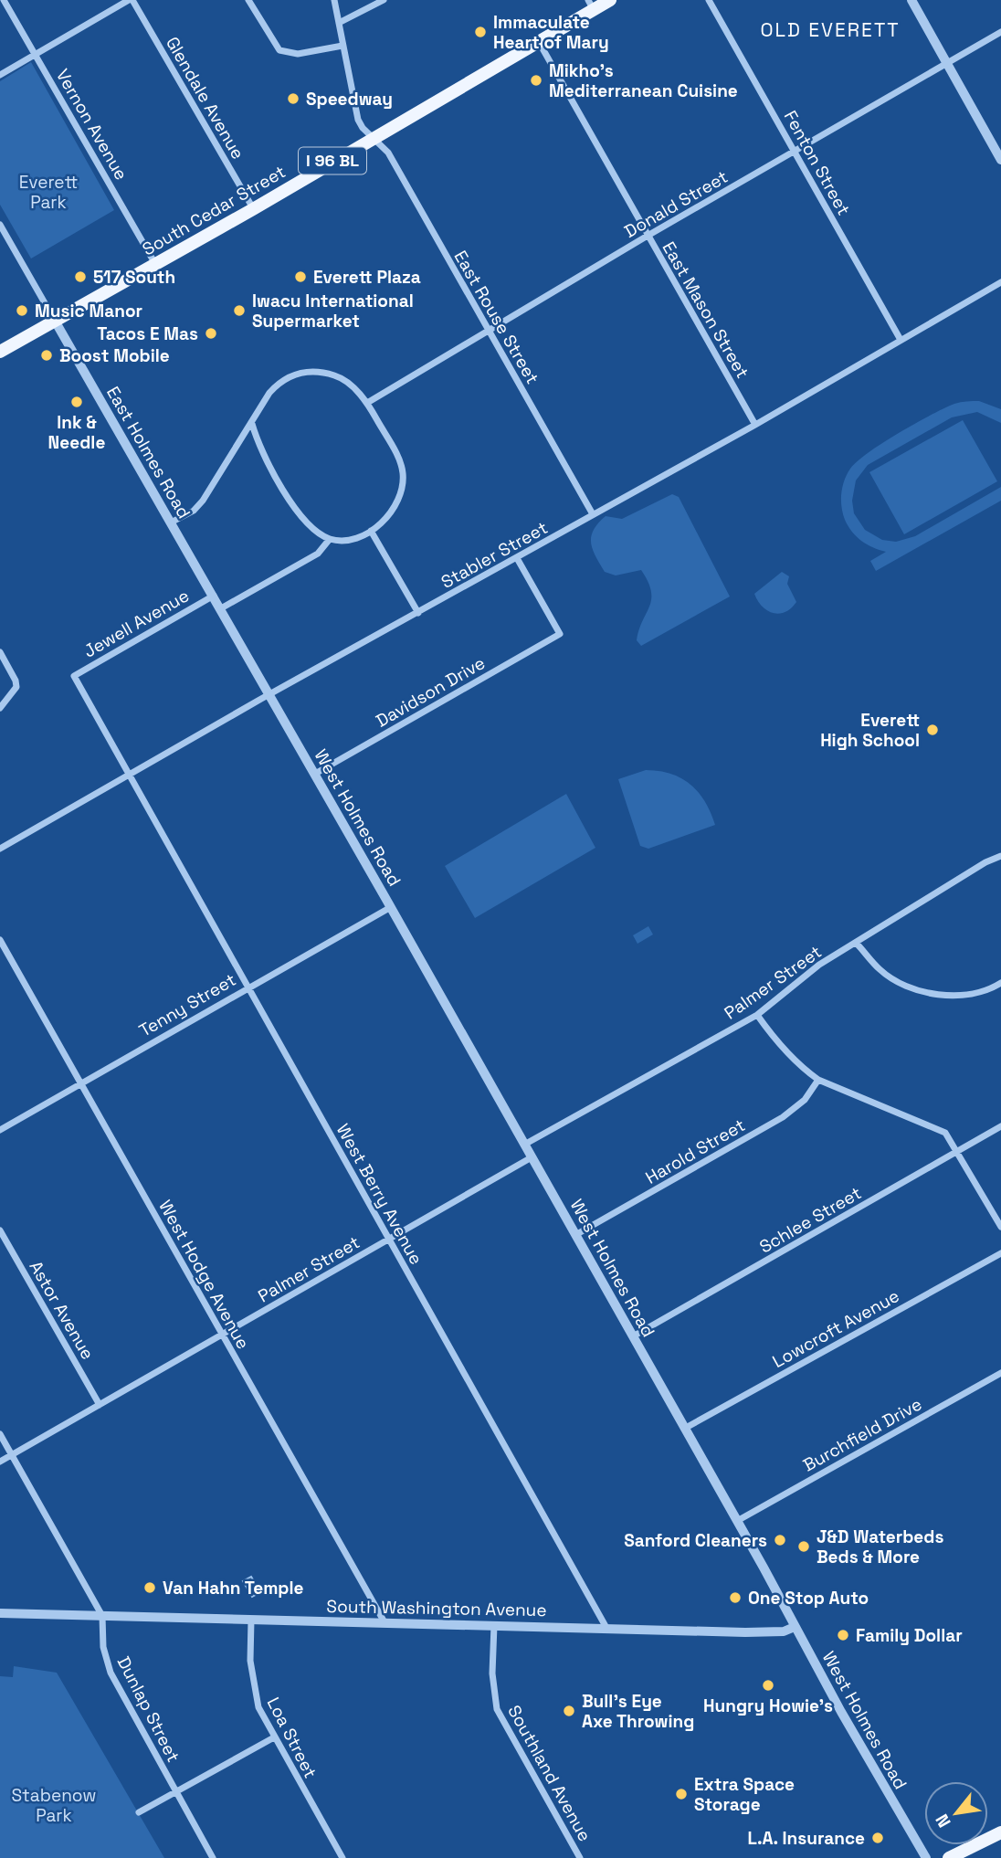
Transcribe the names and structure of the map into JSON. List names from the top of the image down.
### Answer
{
  "streets": {
    "main road": ["I 96 BL", "South Cedar Street"],
    "street": [
      "Glendale Avenue",
      "Vernon Avenue",
      "Fenton Street",
      "Donald Street",
      "East Mason Street",
      "East Rouse Street",
      "East Holmes Road",
      "Stabler Street",
      "Jewell Avenue",
      "Davidson Drive",
      "West Holmes Road",
      "Palmer Street",
      "Tenny Street",
      "Harold Street",
      "West Berry Avenue",
      "Schlee Street",
      "West Hodge Avenue",
      "Astor Avenue",
      "Lowcroft Avenue",
      "Burchfield Drive",
      "South Washington Avenue",
      "Dunlap Street",
      "Loa Street",
      "Southland Avenue"
    ]
  },
  "crossings": [
    ["Glendale Avenue", "South Cedar Street"],
    ["Vernon Avenue", "South Cedar Street"],
    ["Fenton Street", "Donald Street"],
    ["Fenton Street", "Stabler Street"],
    ["Donald Street", "East Mason Street"],
    ["Donald Street", "East Rouse Street"],
    ["South Cedar Street", "East Mason Street"],
    ["South Cedar Street", "East Rouse Street"],
    ["South Cedar Street", "East Holmes Road"],
    ["East Mason Street", "Stabler Street"],
    ["East Rouse Street", "Stabler Street"],
    ["East Holmes Road", "Stabler Street"],
    ["East Holmes Road", "Jewell Avenue"],
    ["East Holmes Road", "West Holmes Road"],
    ["Stabler Street", "Davidson Drive"],
    ["Stabler Street", "West Holmes Road"],
    ["Stabler Street", "West Berry Avenue"],
    ["Jewell Avenue", "West Berry Avenue"],
    ["Davidson Drive", "West Holmes Road"],
    ["West Holmes Road", "Palmer Street"],
    ["West Holmes Road", "Tenny Street"],
    ["West Holmes Road", "Harold Street"],
    ["West Holmes Road", "Schlee Street"],
    ["West Holmes Road", "Lowcroft Avenue"],
    ["West Holmes Road", "Burchfield Drive"],
    ["West Holmes Road", "South Washington Avenue"],
    ["Palmer Street", "West Berry Avenue"],
    ["Palmer Street", "West Hodge Avenue"],
    ["Palmer Street", "Astor Avenue"],
    ["Palmer Street", "Dunlap Street"],
    ["Tenny Street", "West Berry Avenue"],
    ["Tenny Street", "West Hodge Avenue"],
    ["West Berry Avenue", "South Washington Avenue"],
    ["West Hodge Avenue", "South Washington Avenue"],
    ["South Washington Avenue", "Dunlap Street"],
    ["South Washington Avenue", "Loa Street"],
    ["South Washington Avenue", "Southland Avenue"]
  ],
  "districts": ["OLD EVERETT"],
  "parks": ["Everett Park", "Stabenow Park"],
  "places": [
    "Immaculate Heart of Mary",
    "Mikho's Mediterranean Cuisine",
    "Speedway",
    "517 South",
    "Everett Plaza",
    "Music Manor",
    "Iwacu International Supermarket",
    "Tacos E Mas",
    "Boost Mobile",
    "Ink & Needle",
    "Everett High School",
    "Sanford Cleaners",
    "J&D Waterbeds Beds & More",
    "Van Hahn Temple",
    "One Stop Auto",
    "Family Dollar",
    "Hungry Howie's",
    "Bull's Eye Axe Throwing",
    "Extra Space Storage",
    "L.A. Insurance"
  ],
  "north": "bottom left"
}
